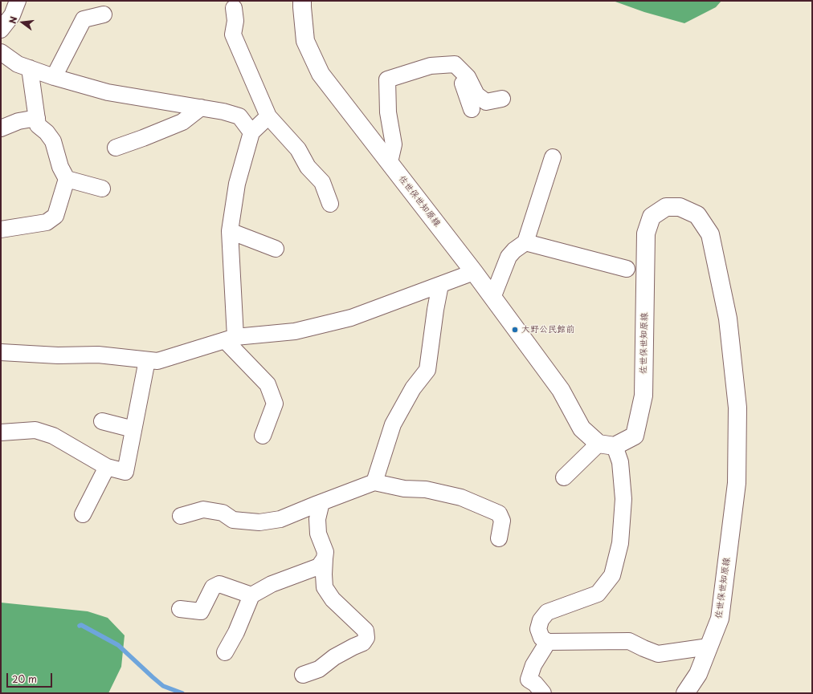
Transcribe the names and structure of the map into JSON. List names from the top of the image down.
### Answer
{
  "streets": {
    "main road": ["佐世保世知原線"]
  },
  "places": ["大野公民館前"],
  "scale_bar": "20 m",
  "north": "left"
}
